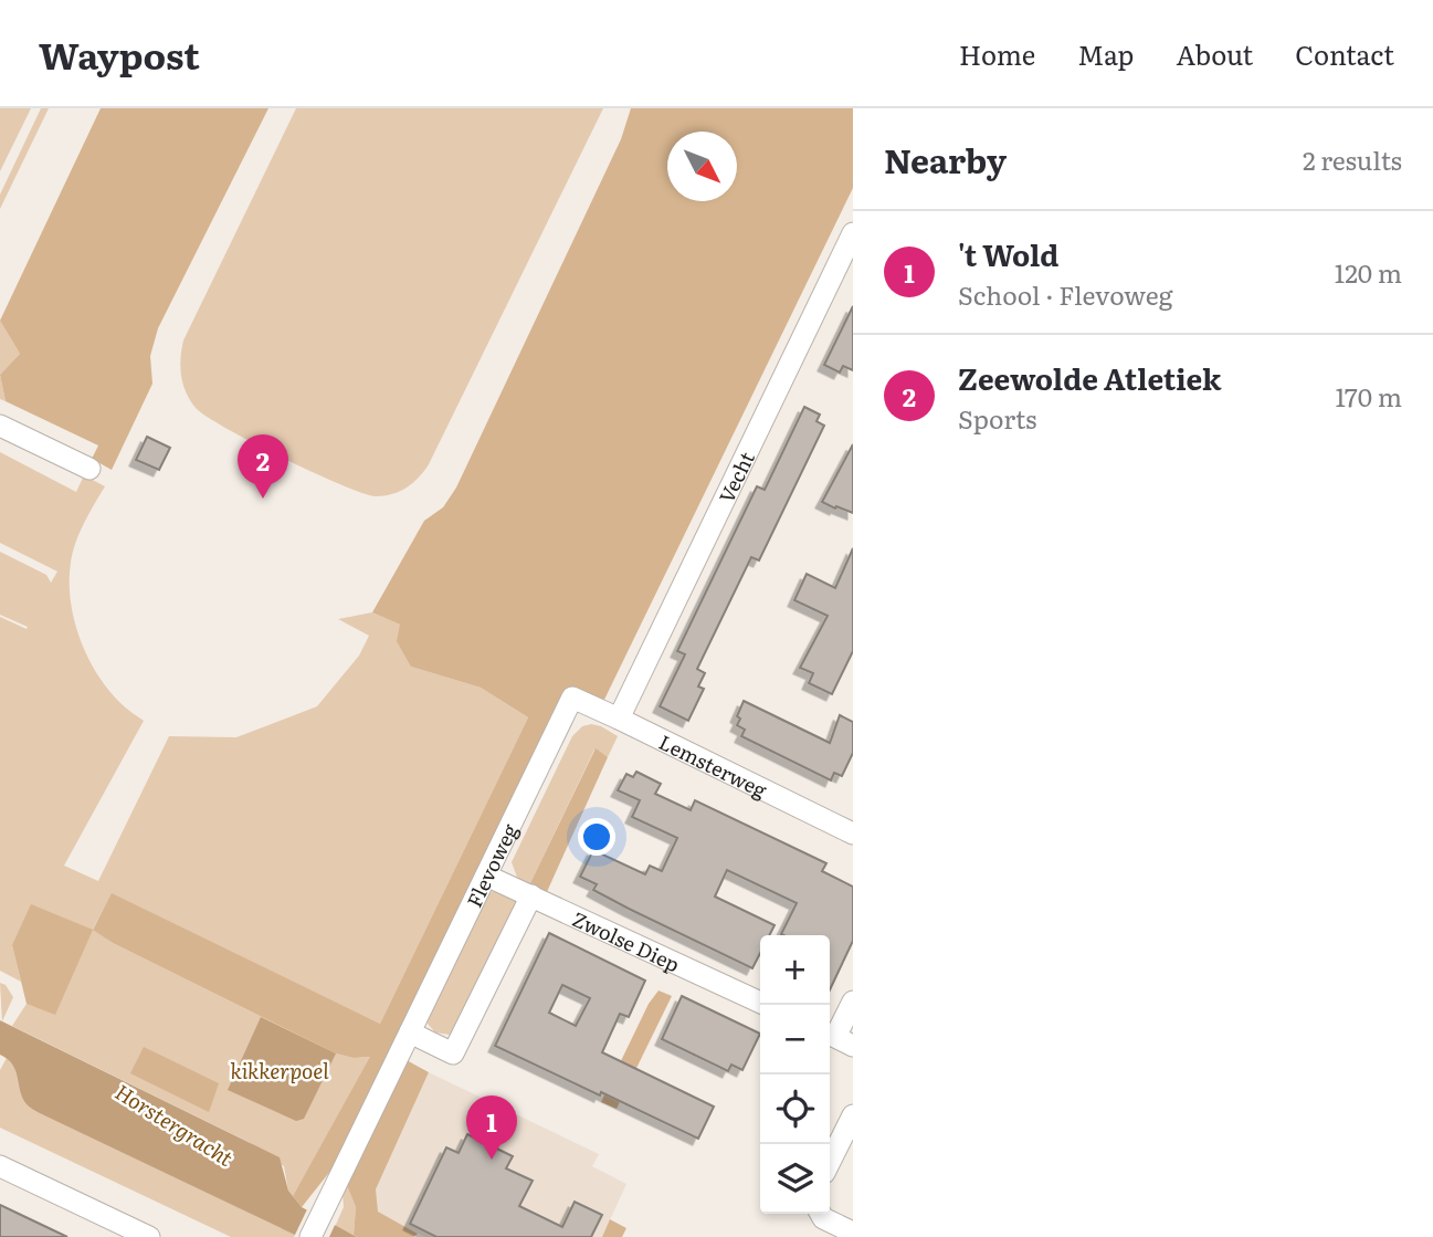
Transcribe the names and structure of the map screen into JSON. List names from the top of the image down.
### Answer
{
  "streets": {
    "street": [
      "Vecht",
      "Lemsterweg",
      "Flevoweg",
      "Zwolse Diep"
    ]
  },
  "crossings": [
    ["Vecht", "Lemsterweg"],
    ["Lemsterweg", "Flevoweg"],
    ["Flevoweg", "Zwolse Diep"]
  ],
  "water": ["kikkerpoel", "Horstergracht"],
  "north": "bottom right",
  "page": {
    "header": "Waypost",
    "nav": [
      "Home",
      "Map",
      "About",
      "Contact"
    ],
    "heading": ["Nearby", "2 results"],
    "list": [
      {
        "mark": "1",
        "name": "'t Wold",
        "note": "School · Flevoweg",
        "value": "120 m"
      },
      {
        "mark": "2",
        "name": "Zeewolde Atletiek",
        "note": "Sports",
        "value": "170 m"
      }
    ],
    "pins": ["2", "1"],
    "map_buttons": ["+", "−"]
  }
}
